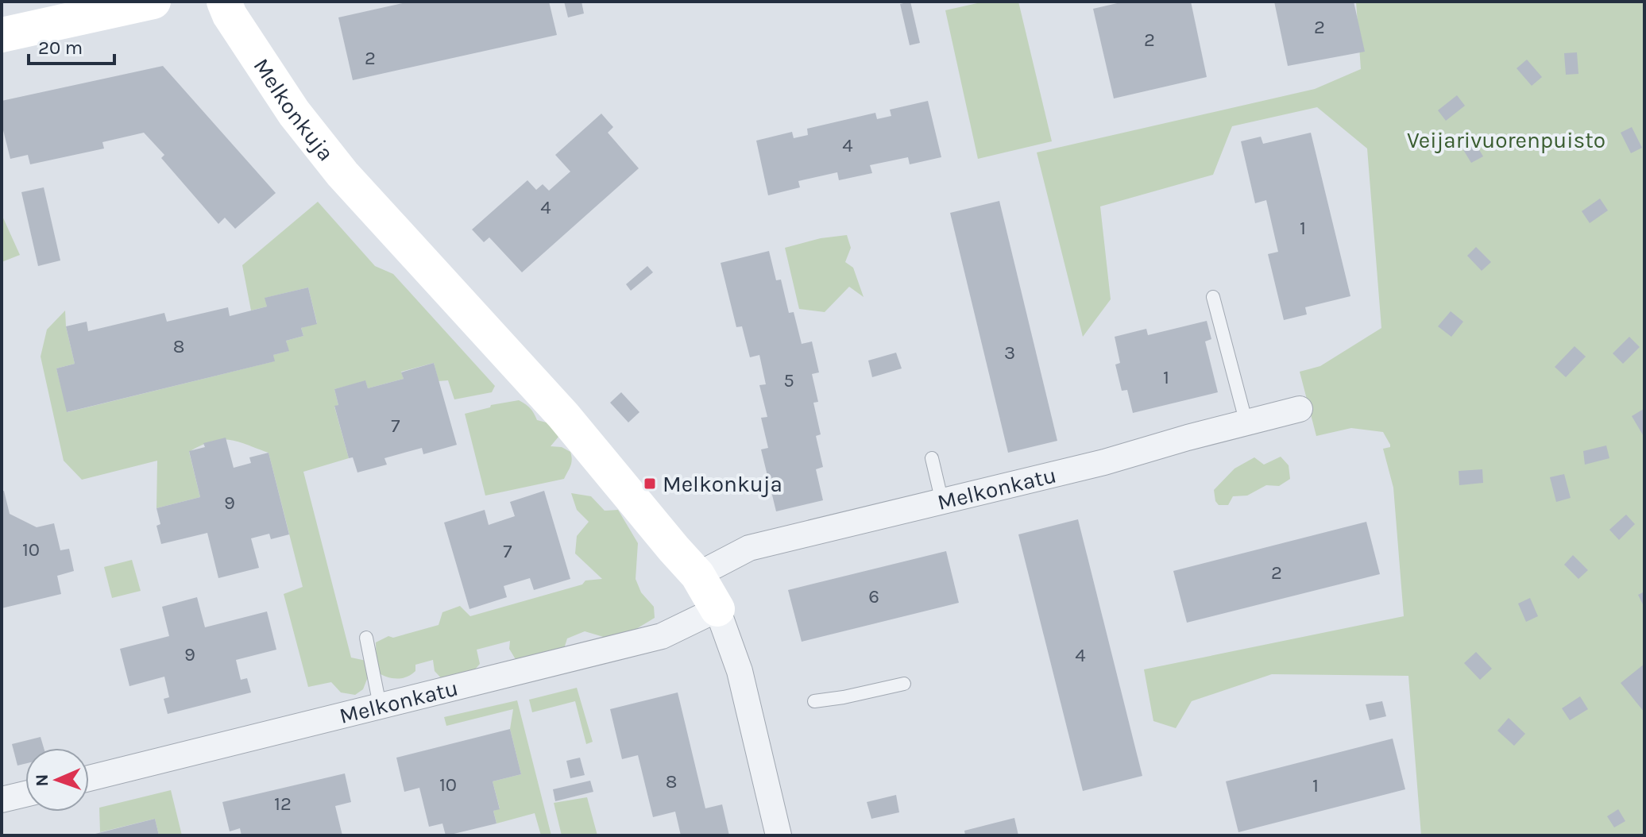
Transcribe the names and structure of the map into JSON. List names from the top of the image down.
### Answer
{
  "streets": {
    "street": ["Melkonkuja", "Melkonkatu"]
  },
  "crossings": [
    ["Melkonkuja", "Melkonkatu"]
  ],
  "parks": ["Veijarivuorenpuisto"],
  "places": {
    "transit": ["Melkonkuja"]
  },
  "house_numbers": [
    "2",
    "2",
    "2",
    "4",
    "4",
    "1",
    "8",
    "3",
    "1",
    "5",
    "7",
    "9",
    "10",
    "7",
    "2",
    "6",
    "9",
    "4",
    "8",
    "10",
    "1",
    "12"
  ],
  "scale_bar": "20 m",
  "north": "left"
}
